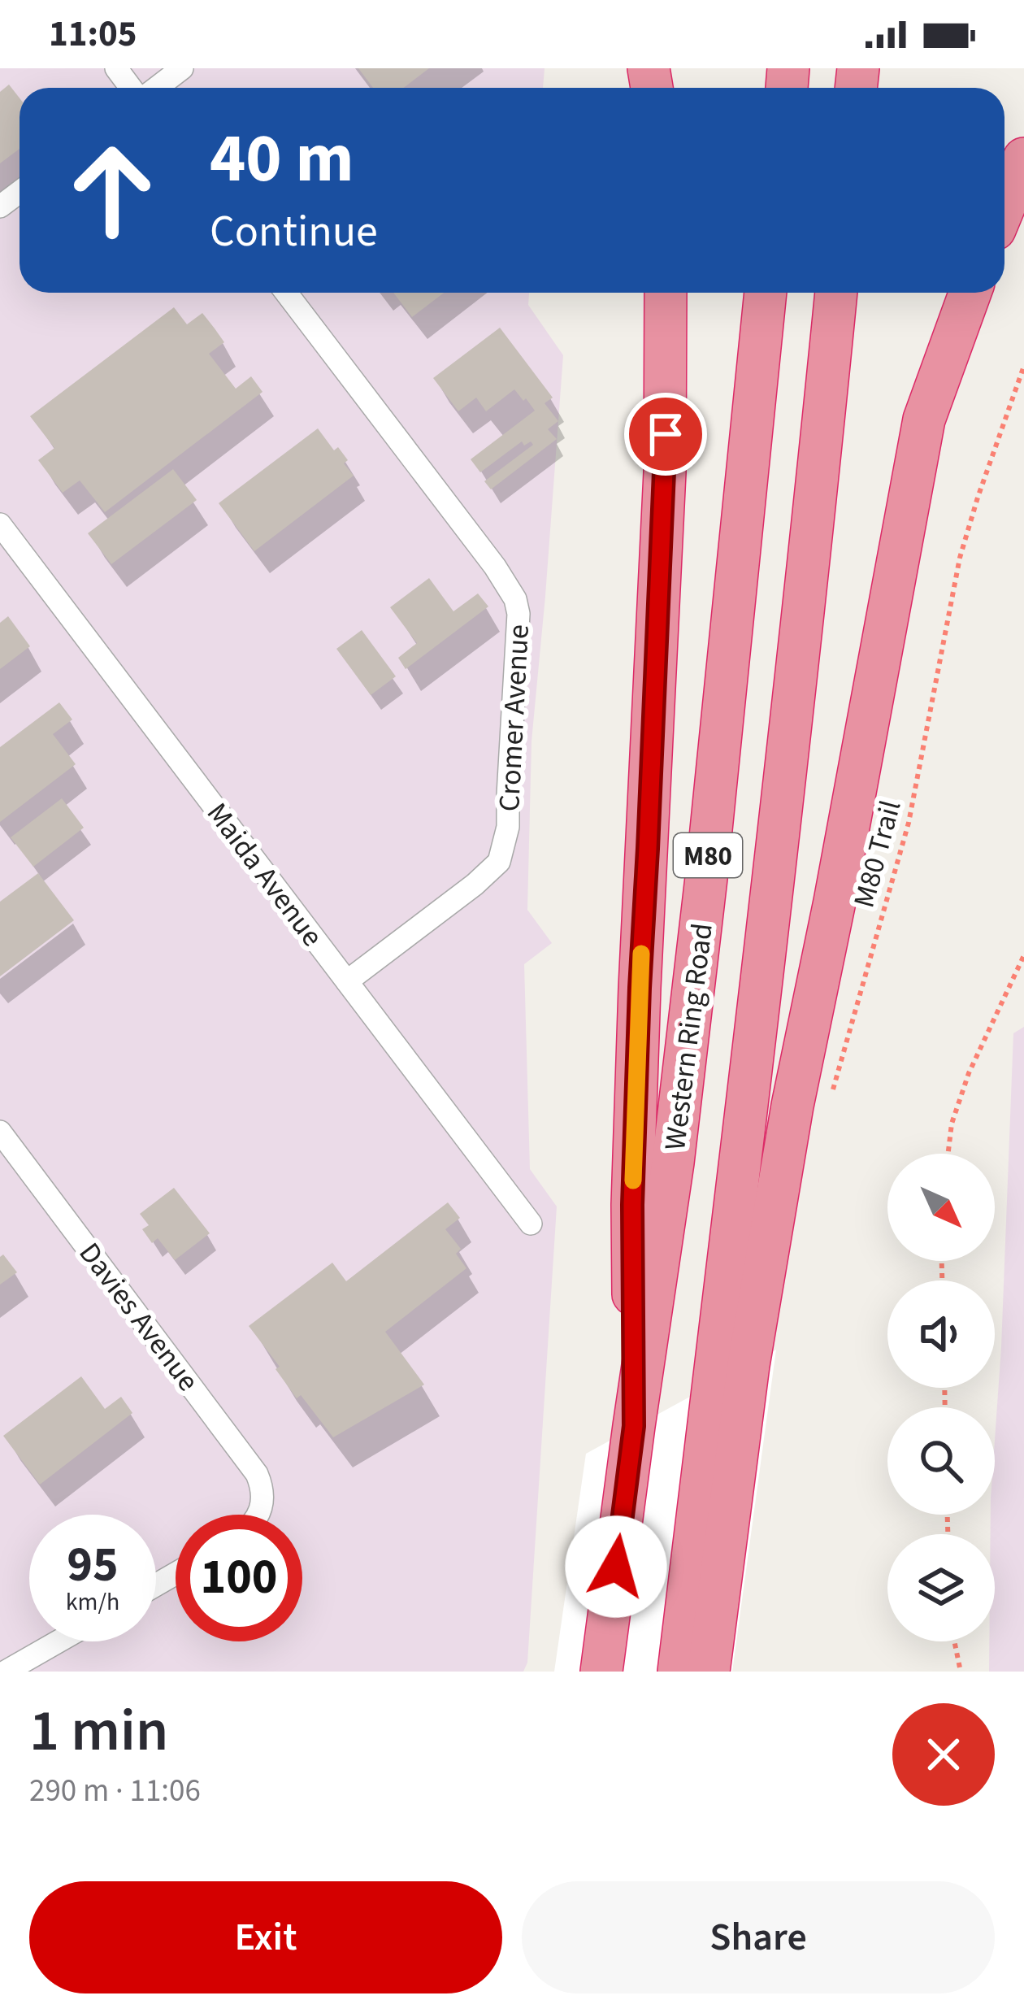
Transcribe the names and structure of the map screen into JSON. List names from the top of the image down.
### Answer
{
  "streets": {
    "highway": ["M80", "Western Ring Road"],
    "street": ["Cromer Avenue", "Maida Avenue", "Davies Avenue"],
    "path": ["M80 Trail"]
  },
  "crossings": [
    ["Cromer Avenue", "Maida Avenue"]
  ],
  "north": "bottom right",
  "page": {
    "status": "11:05",
    "turn": ["40 m", "Continue"],
    "speed": "95 km/h",
    "limit": "100",
    "heading": ["1 min", "290 m · 11:06"],
    "buttons": ["Exit", "Share"]
  }
}
